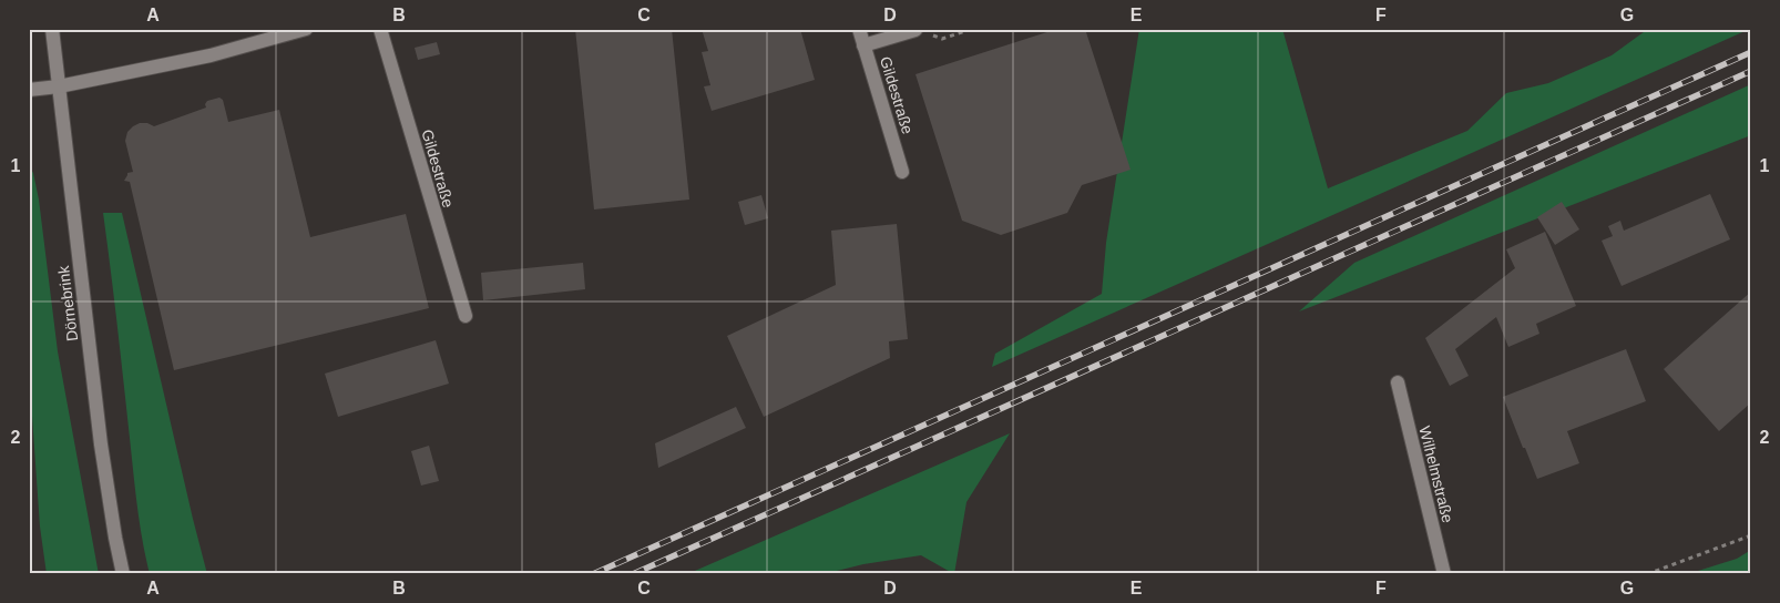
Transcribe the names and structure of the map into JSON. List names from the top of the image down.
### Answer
{
  "streets": {
    "street": ["Gildestraße", "Dörnebrink", "Wilhelmstraße"]
  },
  "grid": {
    "columns": [
      "A",
      "B",
      "C",
      "D",
      "E",
      "F",
      "G"
    ],
    "rows": ["1", "2"]
  }
}
